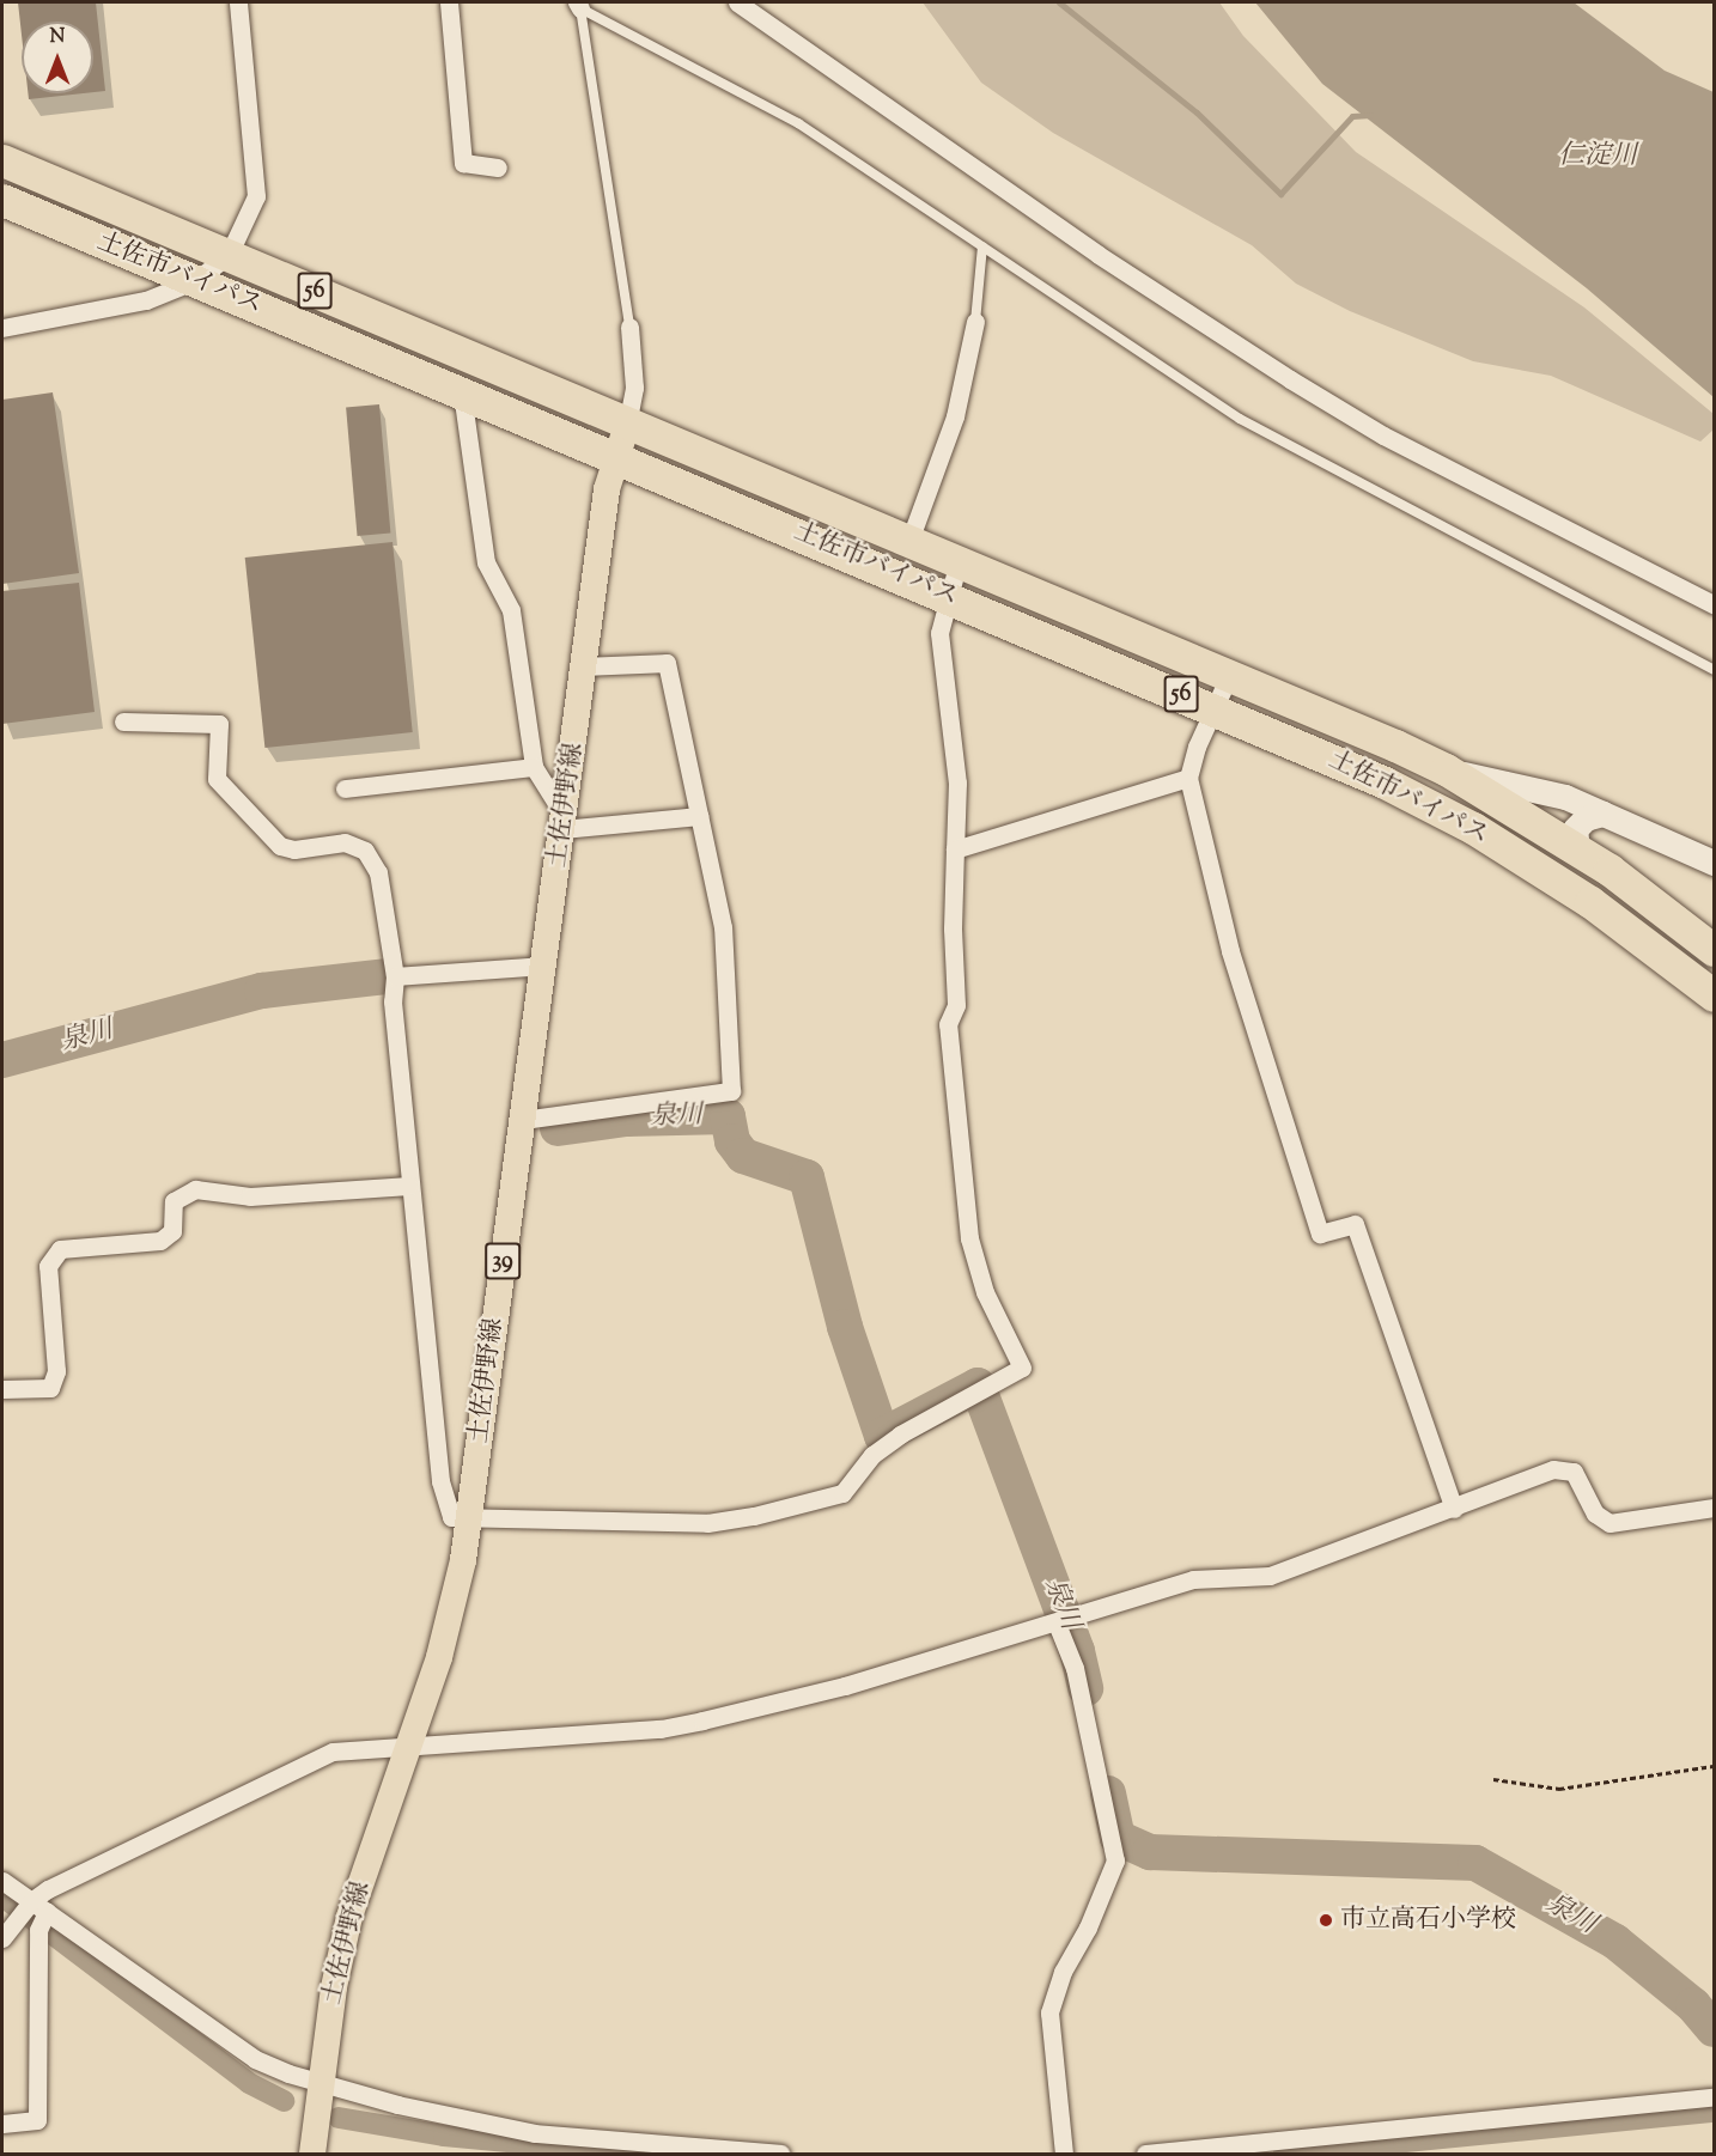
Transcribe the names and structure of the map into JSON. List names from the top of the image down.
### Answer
{
  "streets": {
    "highway": ["土佐市バイパス", "56"],
    "main road": ["土佐伊野線", "39"]
  },
  "crossings": [
    ["土佐市バイパス", "土佐伊野線"]
  ],
  "water": ["仁淀川", "泉川"],
  "places": ["市立高石小学校"],
  "north": "top"
}
